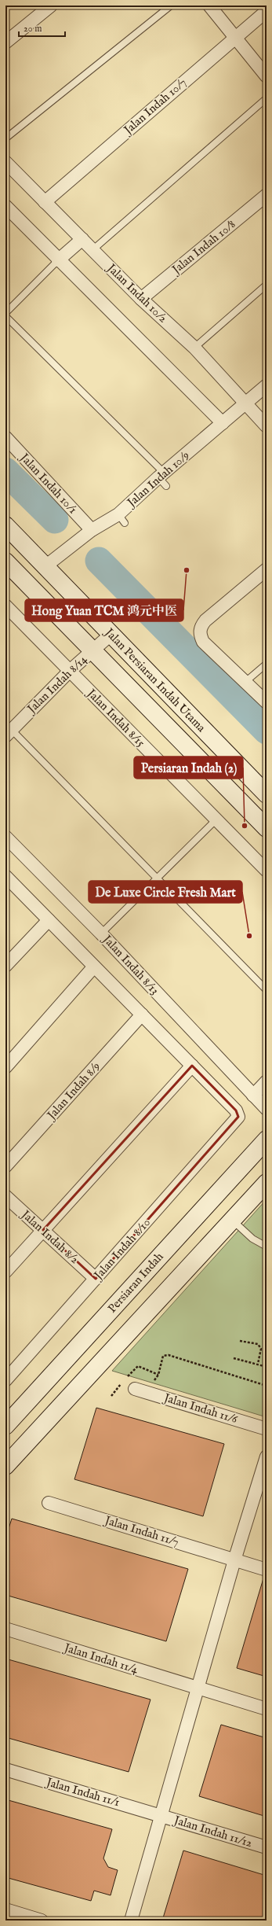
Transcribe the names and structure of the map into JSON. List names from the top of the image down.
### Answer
{
  "streets": {
    "main road": ["Jalan Persiaran Indah Utama", "Persiaran Indah"],
    "street": [
      "Jalan Indah 10/7",
      "Jalan Indah 10/8",
      "Jalan Indah 10/2",
      "Jalan Indah 10/9",
      "Jalan Indah 10/1",
      "Jalan Indah 8/14",
      "Jalan Indah 8/15",
      "Jalan Indah 8/13",
      "Jalan Indah 8/9",
      "Jalan Indah 8/2",
      "Jalan Indah 8/10",
      "Jalan Indah 11/6",
      "Jalan Indah 11/7",
      "Jalan Indah 11/4",
      "Jalan Indah 11/1",
      "Jalan Indah 11/12"
    ]
  },
  "crossings": [
    ["Jalan Indah 10/7", "Jalan Indah 10/2"],
    ["Jalan Indah 10/8", "Jalan Indah 10/2"],
    ["Jalan Indah 10/2", "Jalan Indah 10/9"],
    ["Jalan Indah 10/9", "Jalan Indah 10/1"],
    ["Jalan Indah 10/9", "Jalan Persiaran Indah Utama"],
    ["Jalan Persiaran Indah Utama", "Jalan Indah 8/14"],
    ["Jalan Indah 8/14", "Jalan Indah 8/15"],
    ["Jalan Indah 8/2", "Jalan Indah 8/10"],
    ["Jalan Indah 11/1", "Jalan Indah 11/12"]
  ],
  "places": ["Hong Yuan TCM 鸿元中医", "Persiaran Indah (2)", "De Luxe Circle Fresh Mart"],
  "scale_bar": "20 m"
}
